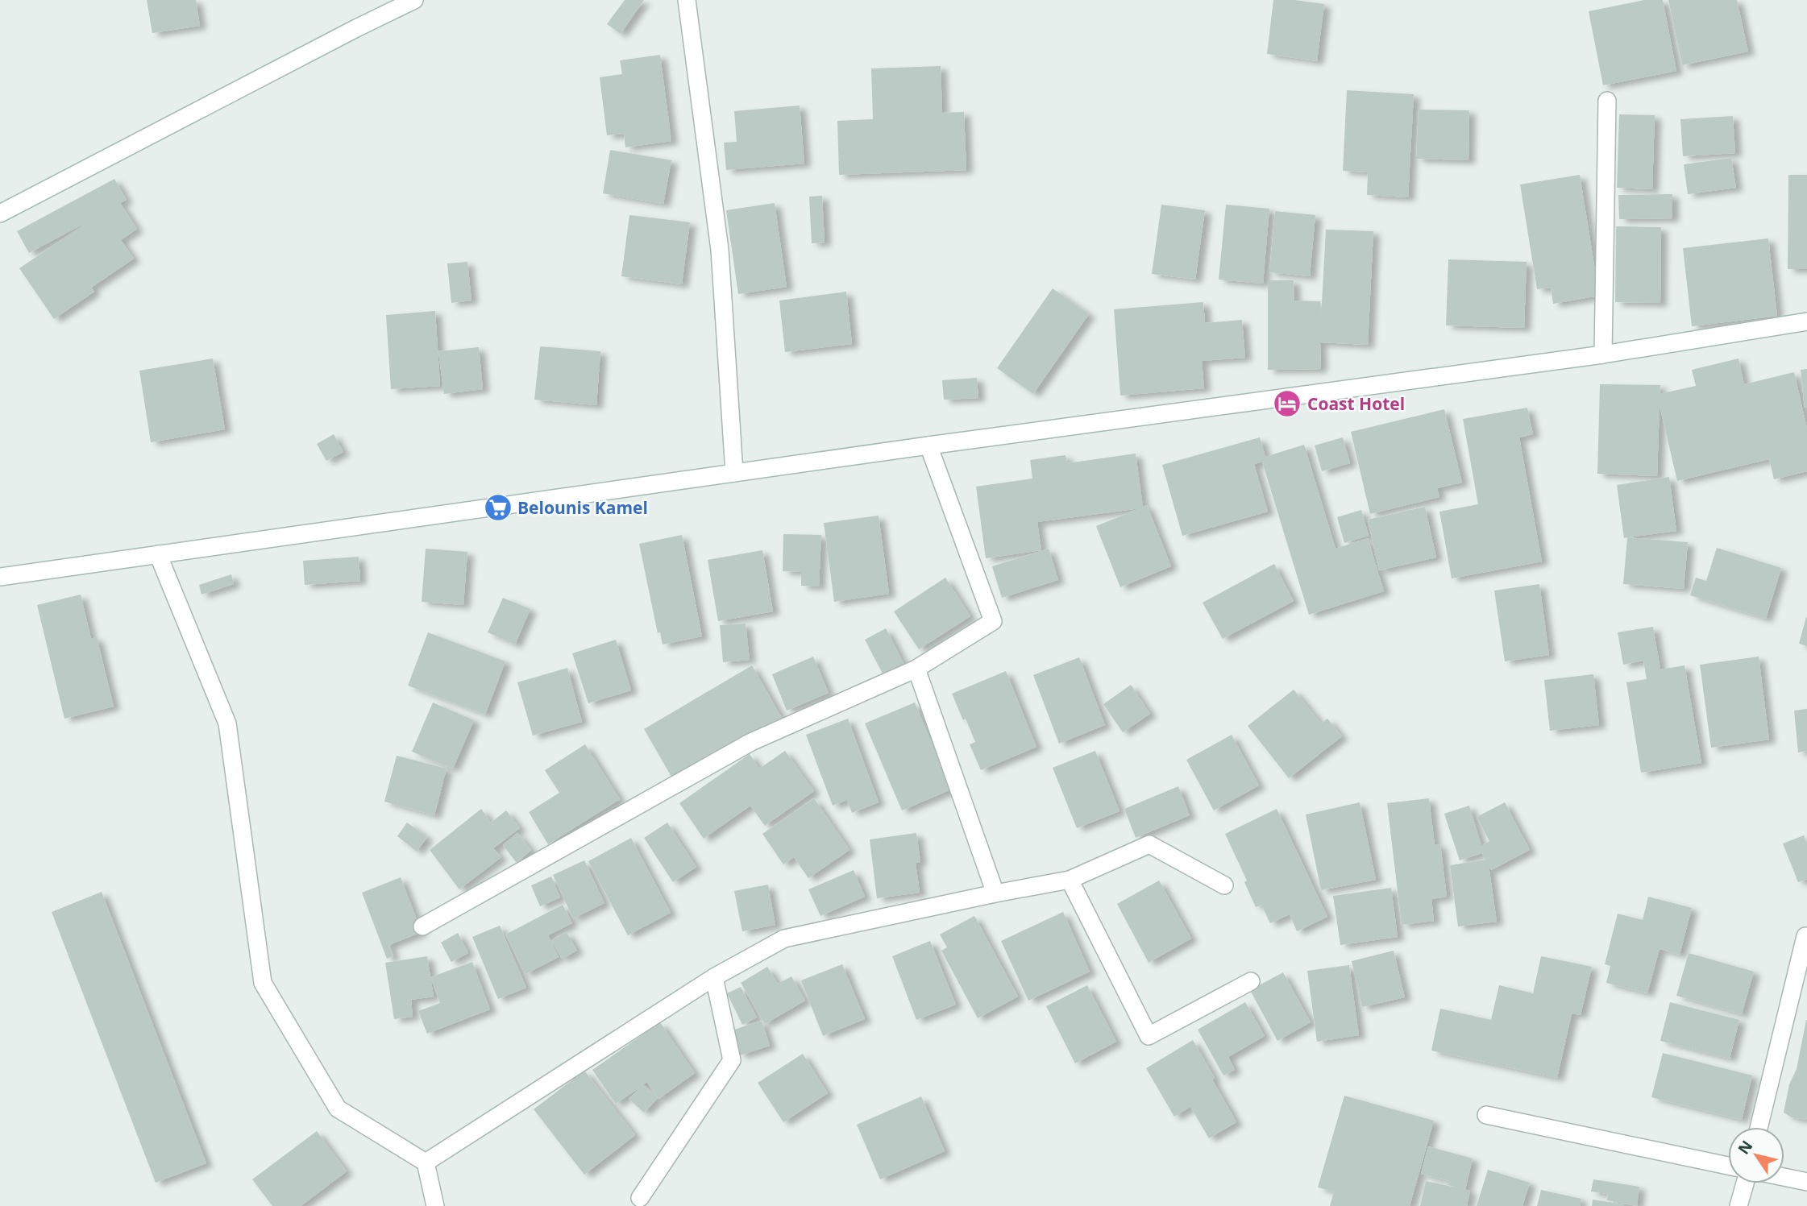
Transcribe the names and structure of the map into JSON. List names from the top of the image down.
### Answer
{
  "places": {
    "hotel": ["Coast Hotel"],
    "supermarket": ["Belounis Kamel"]
  },
  "north": "top left"
}
